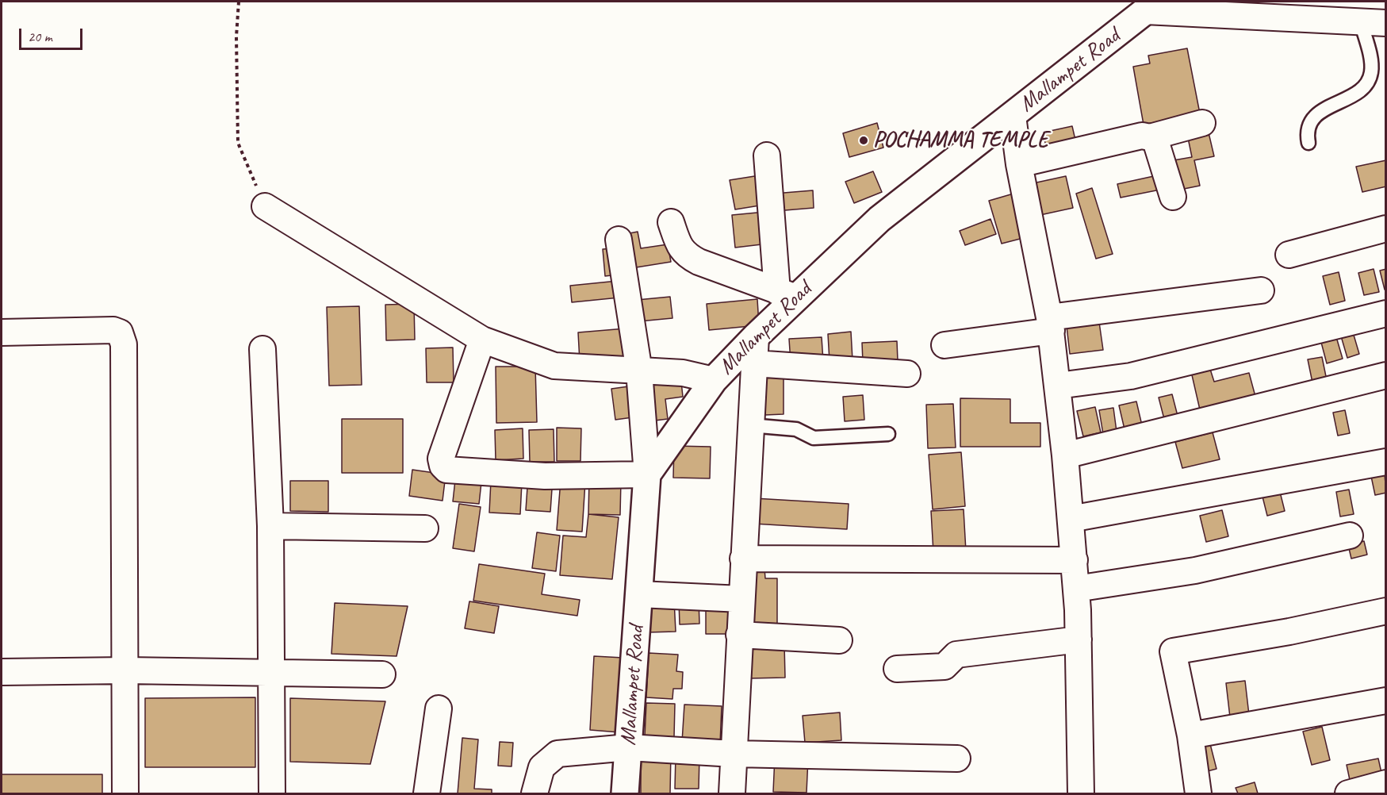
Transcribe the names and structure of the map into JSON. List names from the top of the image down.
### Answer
{
  "streets": {
    "main road": ["Mallampet Road"]
  },
  "places": ["POCHAMMA TEMPLE"],
  "scale_bar": "20 m"
}
